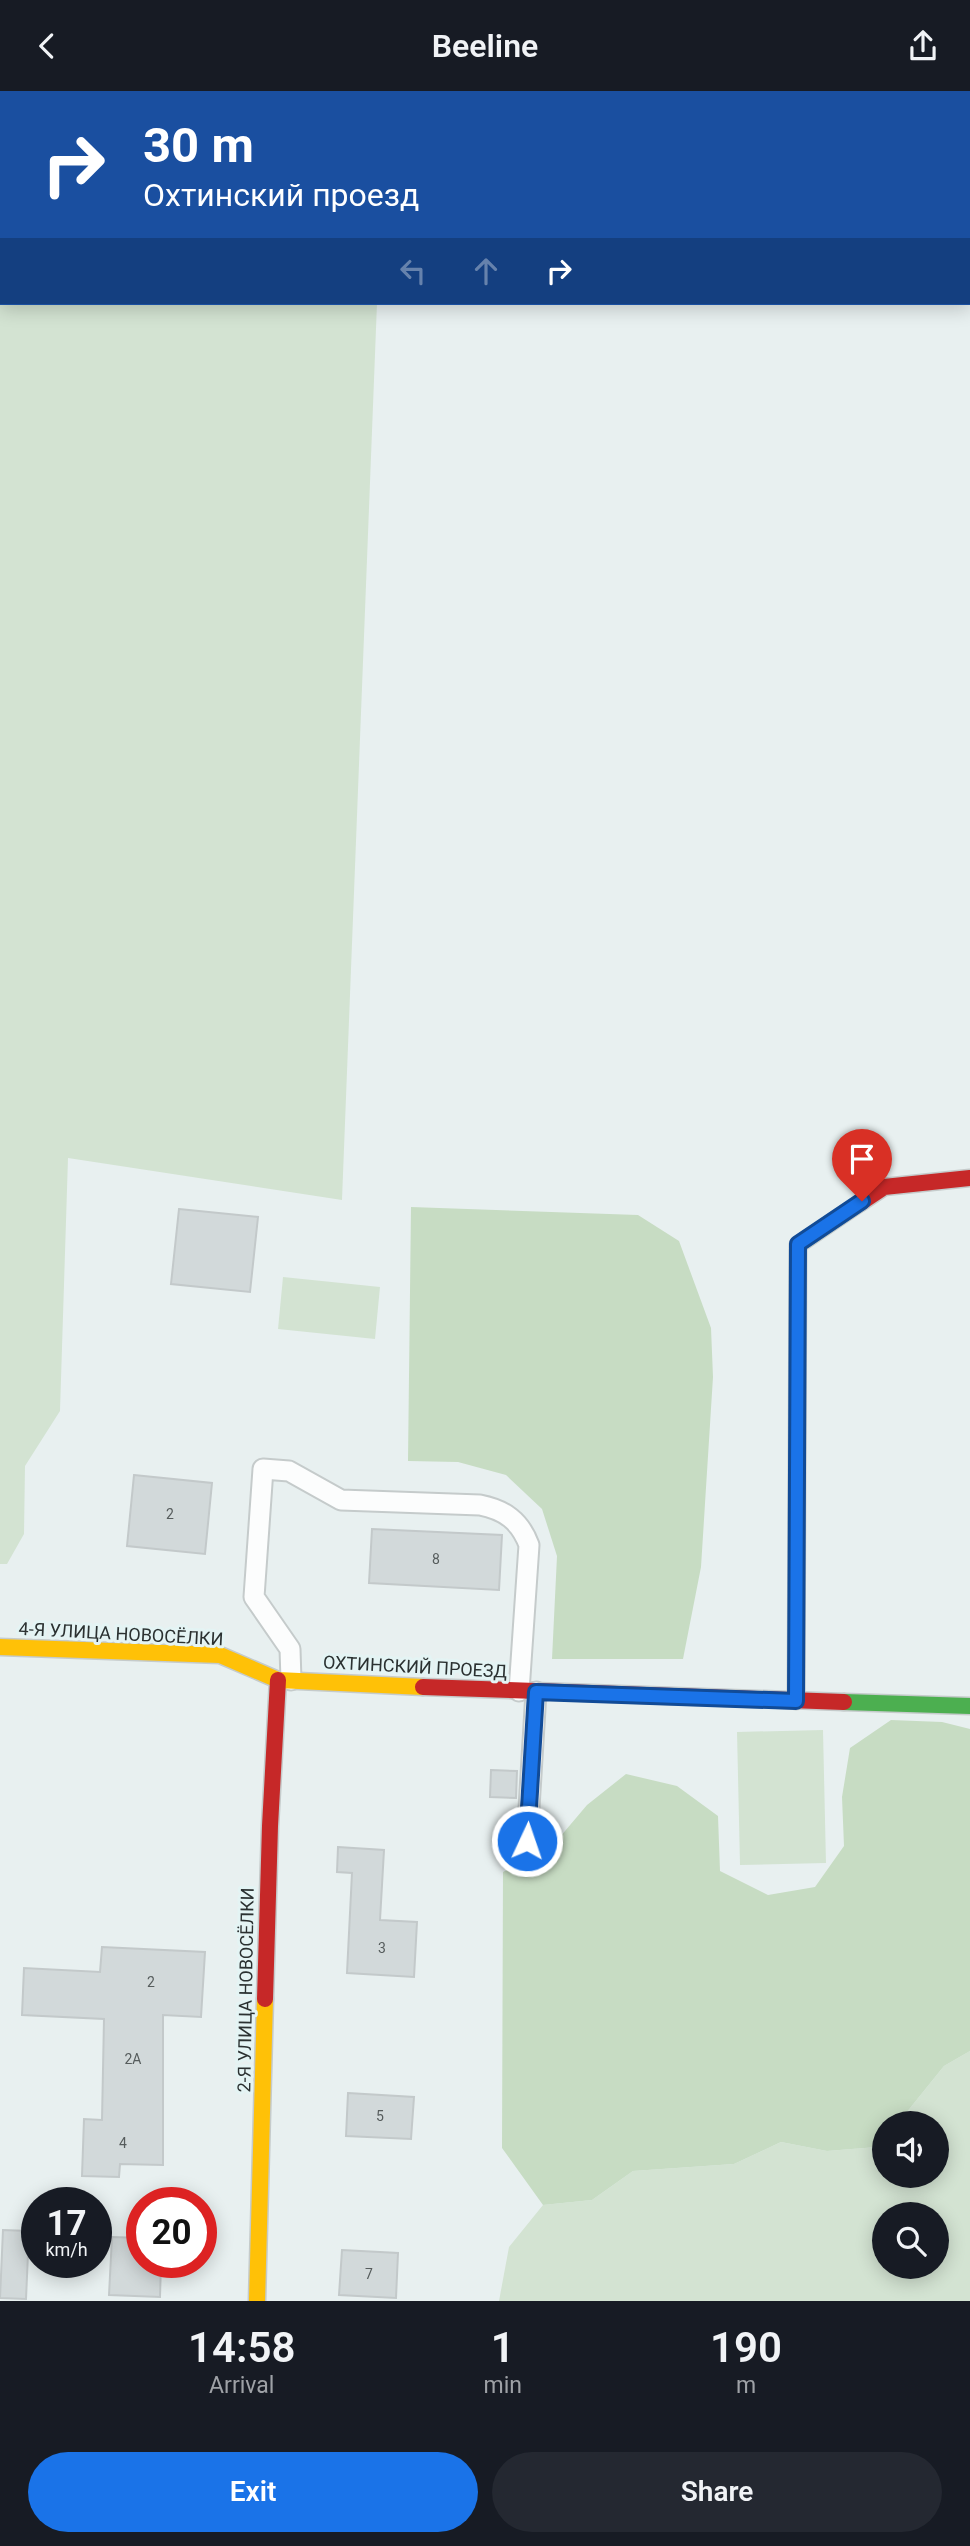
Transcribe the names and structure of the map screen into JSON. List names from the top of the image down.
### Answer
{
  "streets": {
    "street": ["4-Я УЛИЦА НОВОСЁЛКИ", "ОХТИНСКИЙ ПРОЕЗД", "2-Я УЛИЦА НОВОСЁЛКИ"]
  },
  "crossings": [
    ["4-Я УЛИЦА НОВОСЁЛКИ", "ОХТИНСКИЙ ПРОЕЗД"],
    ["4-Я УЛИЦА НОВОСЁЛКИ", "2-Я УЛИЦА НОВОСЁЛКИ"],
    ["ОХТИНСКИЙ ПРОЕЗД", "2-Я УЛИЦА НОВОСЁЛКИ"]
  ],
  "house_numbers": [
    "2",
    "8",
    "3",
    "2",
    "2А",
    "5",
    "4",
    "7"
  ],
  "page": {
    "header": "Beeline",
    "turn": ["30 m", "Охтинский проезд"],
    "speed": "17 km/h",
    "limit": "20",
    "eta": [
      "14:58",
      "Arrival",
      "1",
      "min",
      "190",
      "m"
    ],
    "buttons": ["Exit", "Share"]
  }
}
